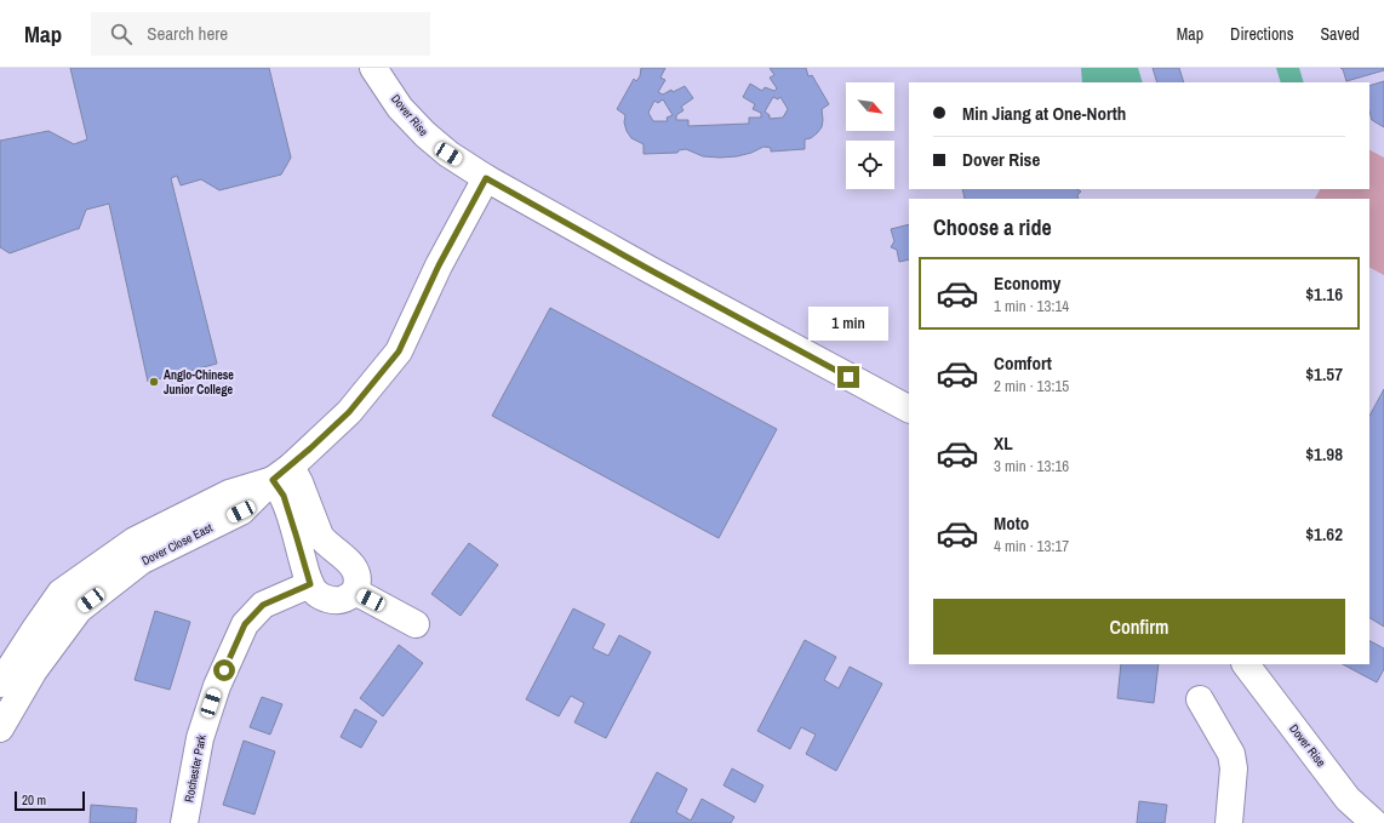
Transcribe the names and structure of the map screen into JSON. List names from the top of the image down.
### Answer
{
  "streets": {
    "street": ["Dover Rise", "Dover Close East", "Rochester Park"]
  },
  "crossings": [
    ["Dover Rise", "Dover Close East"]
  ],
  "places": ["Anglo-Chinese Junior College"],
  "scale_bar": "20 m",
  "north": "bottom right",
  "page": {
    "header": "Map",
    "search": "Search here",
    "nav": ["Map", "Directions", "Saved"],
    "banner": ["Min Jiang at One-North", "Dover Rise"],
    "heading": "Choose a ride",
    "list": [
      {
        "name": "Economy",
        "note": "1 min · 13:14",
        "value": "$1.16"
      },
      {
        "name": "Comfort",
        "note": "2 min · 13:15",
        "value": "$1.57"
      },
      {
        "name": "XL",
        "note": "3 min · 13:16",
        "value": "$1.98"
      },
      {
        "name": "Moto",
        "note": "4 min · 13:17",
        "value": "$1.62"
      }
    ],
    "bubble": "1 min",
    "buttons": "Confirm",
    "scale": "20 m"
  }
}
